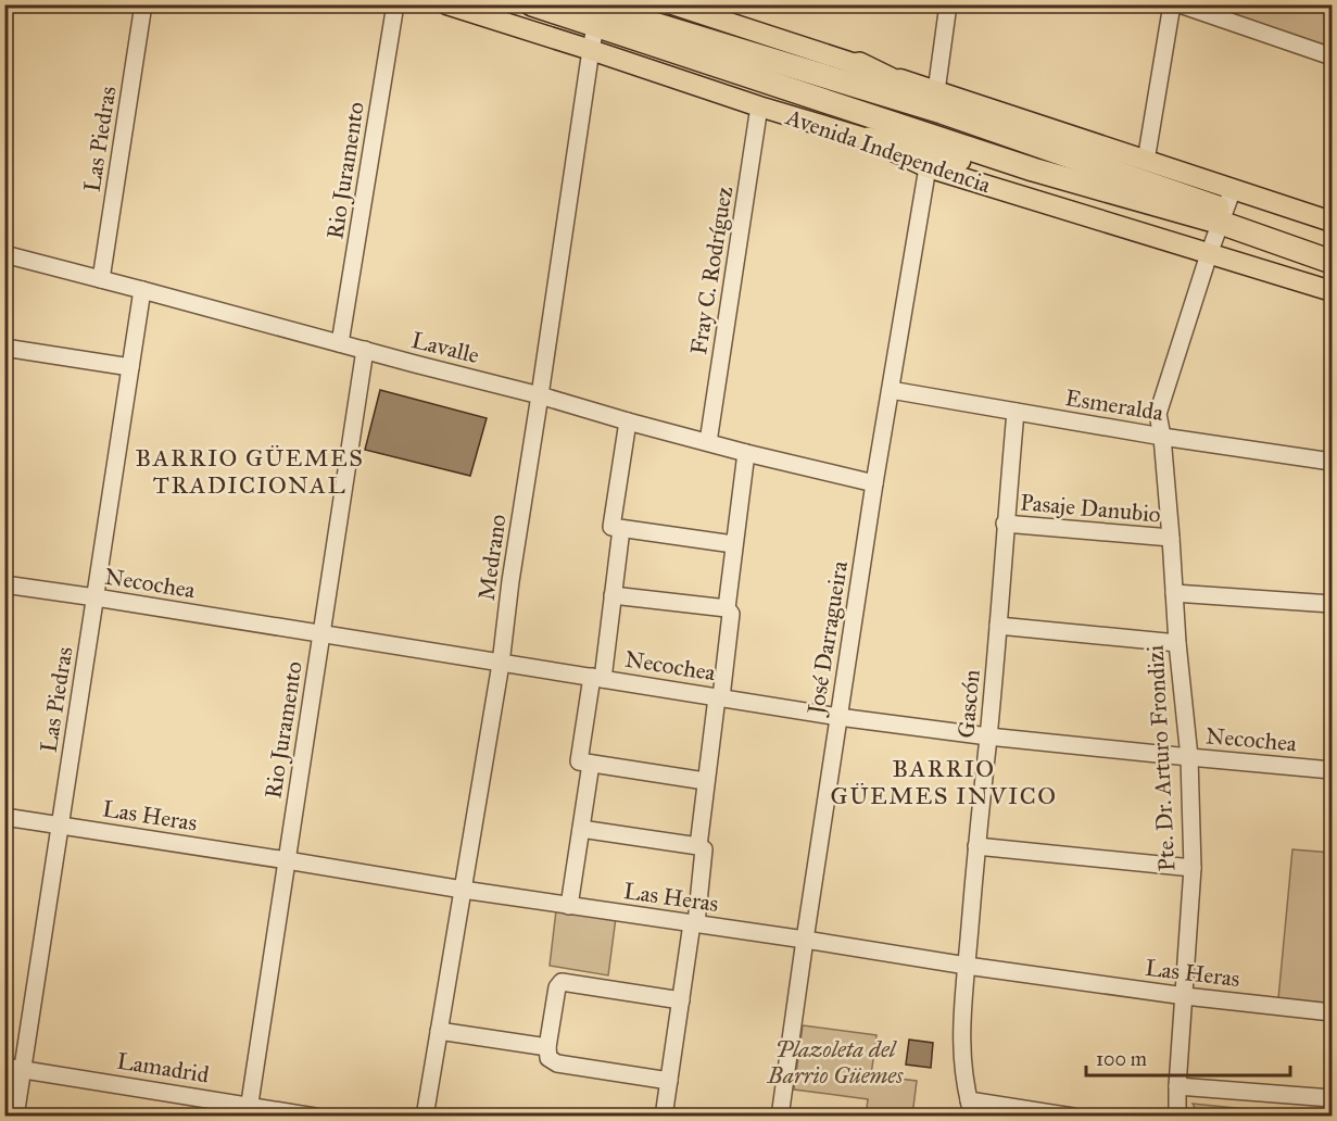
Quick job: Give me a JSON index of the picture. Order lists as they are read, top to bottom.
{
  "streets": {
    "highway": ["Avenida Independencia"],
    "street": [
      "Las Piedras",
      "Rio Juramento",
      "Fray C. Rodríguez",
      "Lavalle",
      "Esmeralda",
      "Pasaje Danubio",
      "Medrano",
      "Necochea",
      "José Darragueira",
      "Gascón",
      "Pte. Dr. Arturo Frondizi",
      "Las Heras",
      "Lamadrid"
    ]
  },
  "crossings": [
    ["Las Piedras", "Lavalle"],
    ["Las Piedras", "Necochea"],
    ["Las Piedras", "Las Heras"],
    ["Las Piedras", "Lamadrid"],
    ["Avenida Independencia", "Fray C. Rodríguez"],
    ["Avenida Independencia", "Medrano"],
    ["Avenida Independencia", "José Darragueira"],
    ["Rio Juramento", "Lavalle"],
    ["Rio Juramento", "Necochea"],
    ["Rio Juramento", "Las Heras"],
    ["Rio Juramento", "Lamadrid"],
    ["Fray C. Rodríguez", "Lavalle"],
    ["Lavalle", "Medrano"],
    ["Lavalle", "José Darragueira"],
    ["Esmeralda", "José Darragueira"],
    ["Esmeralda", "Gascón"],
    ["Esmeralda", "Pte. Dr. Arturo Frondizi"],
    ["Pasaje Danubio", "Gascón"],
    ["Pasaje Danubio", "Pte. Dr. Arturo Frondizi"],
    ["Medrano", "Necochea"],
    ["Medrano", "Las Heras"],
    ["Necochea", "José Darragueira"],
    ["Necochea", "Gascón"],
    ["Necochea", "Pte. Dr. Arturo Frondizi"],
    ["José Darragueira", "Las Heras"],
    ["Gascón", "Las Heras"],
    ["Pte. Dr. Arturo Frondizi", "Las Heras"]
  ],
  "districts": ["BARRIO GÜEMES TRADICIONAL", "BARRIO GÜEMES INVICO"],
  "parks": ["Plazoleta del Barrio Güemes"],
  "scale_bar": "100 m"
}
